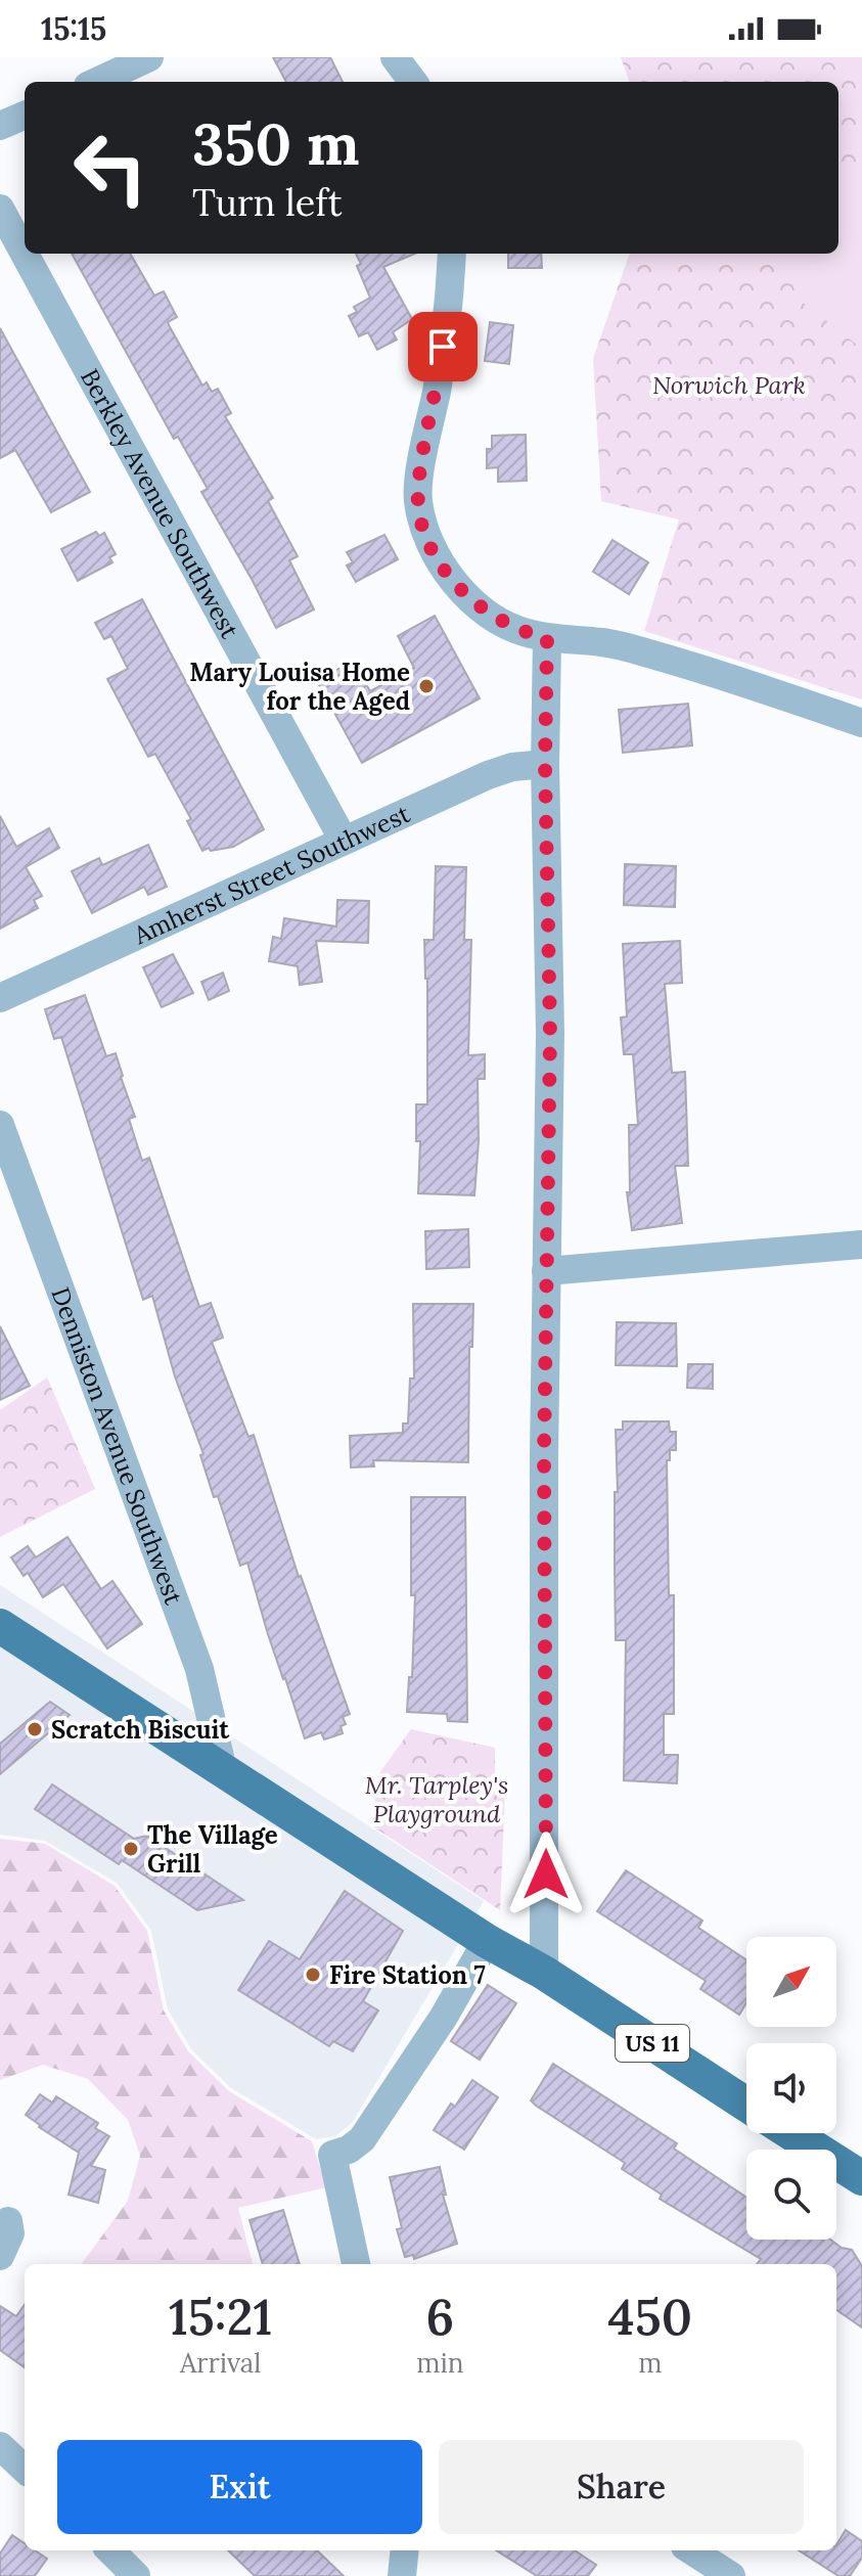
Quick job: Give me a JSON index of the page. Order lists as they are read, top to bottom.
{
  "streets": {
    "main road": ["US 11"],
    "street": ["Berkley Avenue Southwest", "Amherst Street Southwest", "Denniston Avenue Southwest"]
  },
  "crossings": [
    ["Berkley Avenue Southwest", "Amherst Street Southwest"],
    ["Denniston Avenue Southwest", "US 11"]
  ],
  "parks": ["Norwich Park", "Mr. Tarpley's Playground"],
  "places": [
    "Mary Louisa Home for the Aged",
    "Scratch Biscuit",
    "The Village Grill",
    "Fire Station 7"
  ],
  "north": "top right",
  "page": {
    "status": "15:15",
    "turn": ["350 m", "Turn left"],
    "eta": [
      "15:21",
      "Arrival",
      "6",
      "min",
      "450",
      "m"
    ],
    "buttons": ["Exit", "Share"]
  }
}
